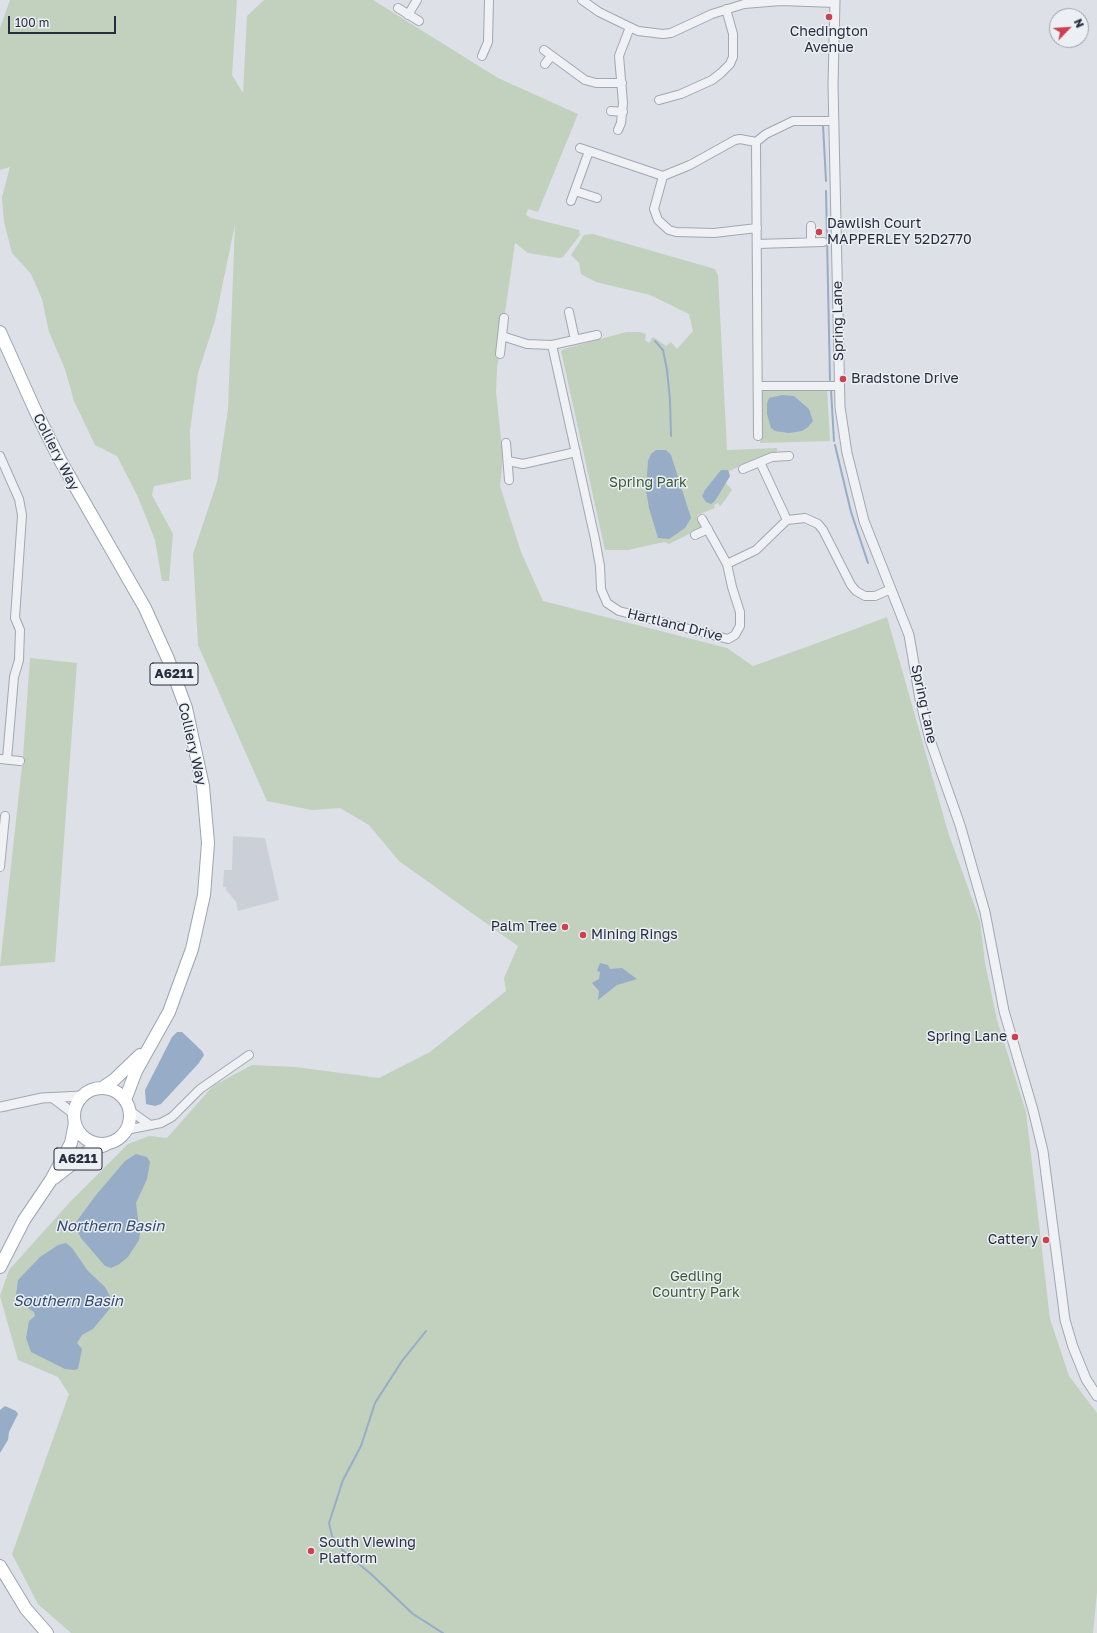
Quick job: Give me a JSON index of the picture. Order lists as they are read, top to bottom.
{
  "streets": {
    "main road": ["Colliery Way", "A6211"],
    "street": ["Spring Lane", "Hartland Drive"]
  },
  "crossings": [
    ["Colliery Way", "A6211"]
  ],
  "water": ["Northern Basin", "Southern Basin"],
  "parks": ["Spring Park", "Gedling Country Park"],
  "places": [
    "Chedington Avenue",
    "Dawlish Court MAPPERLEY 52D2770",
    "Bradstone Drive",
    "Palm Tree",
    "Mining Rings",
    "Spring Lane",
    "Cattery",
    "South Viewing Platform"
  ],
  "scale_bar": "100 m",
  "north": "top right"
}
